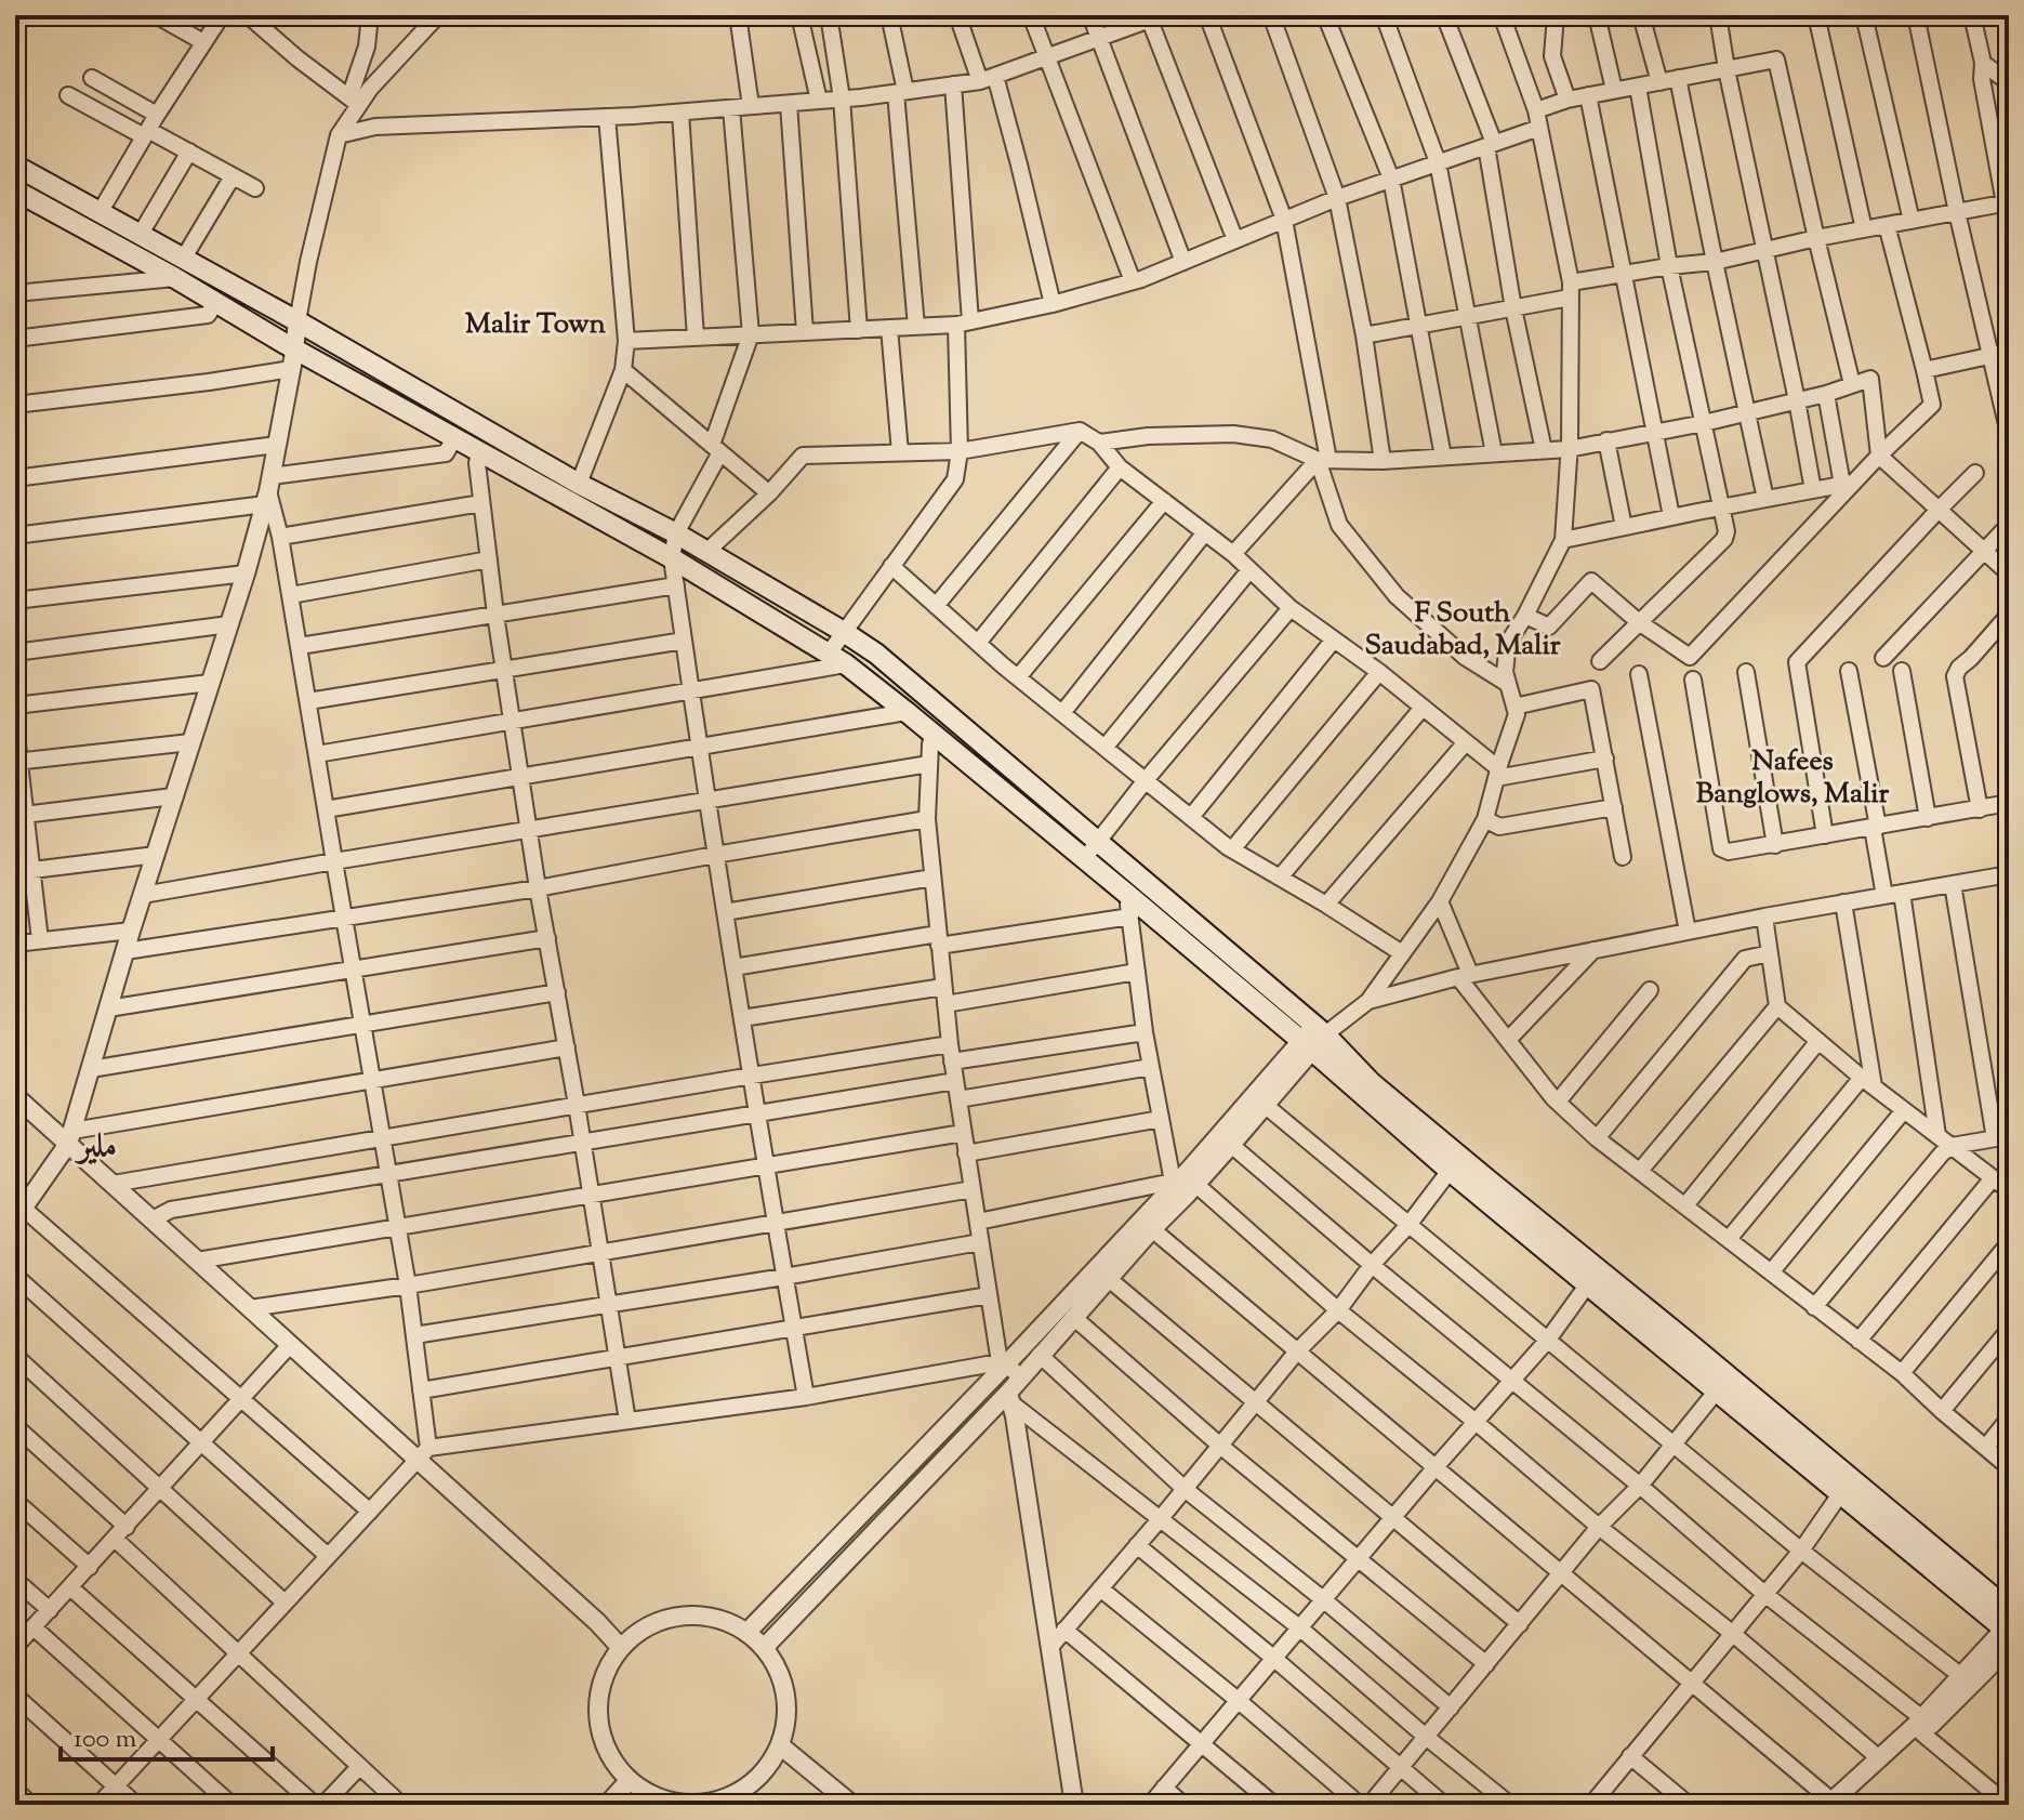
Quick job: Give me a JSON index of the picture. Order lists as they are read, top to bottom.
{
  "districts": [
    "Malir Town",
    "F South Saudabad, Malir",
    "Nafees Banglows, Malir",
    "ملیر"
  ],
  "scale_bar": "100 m"
}
